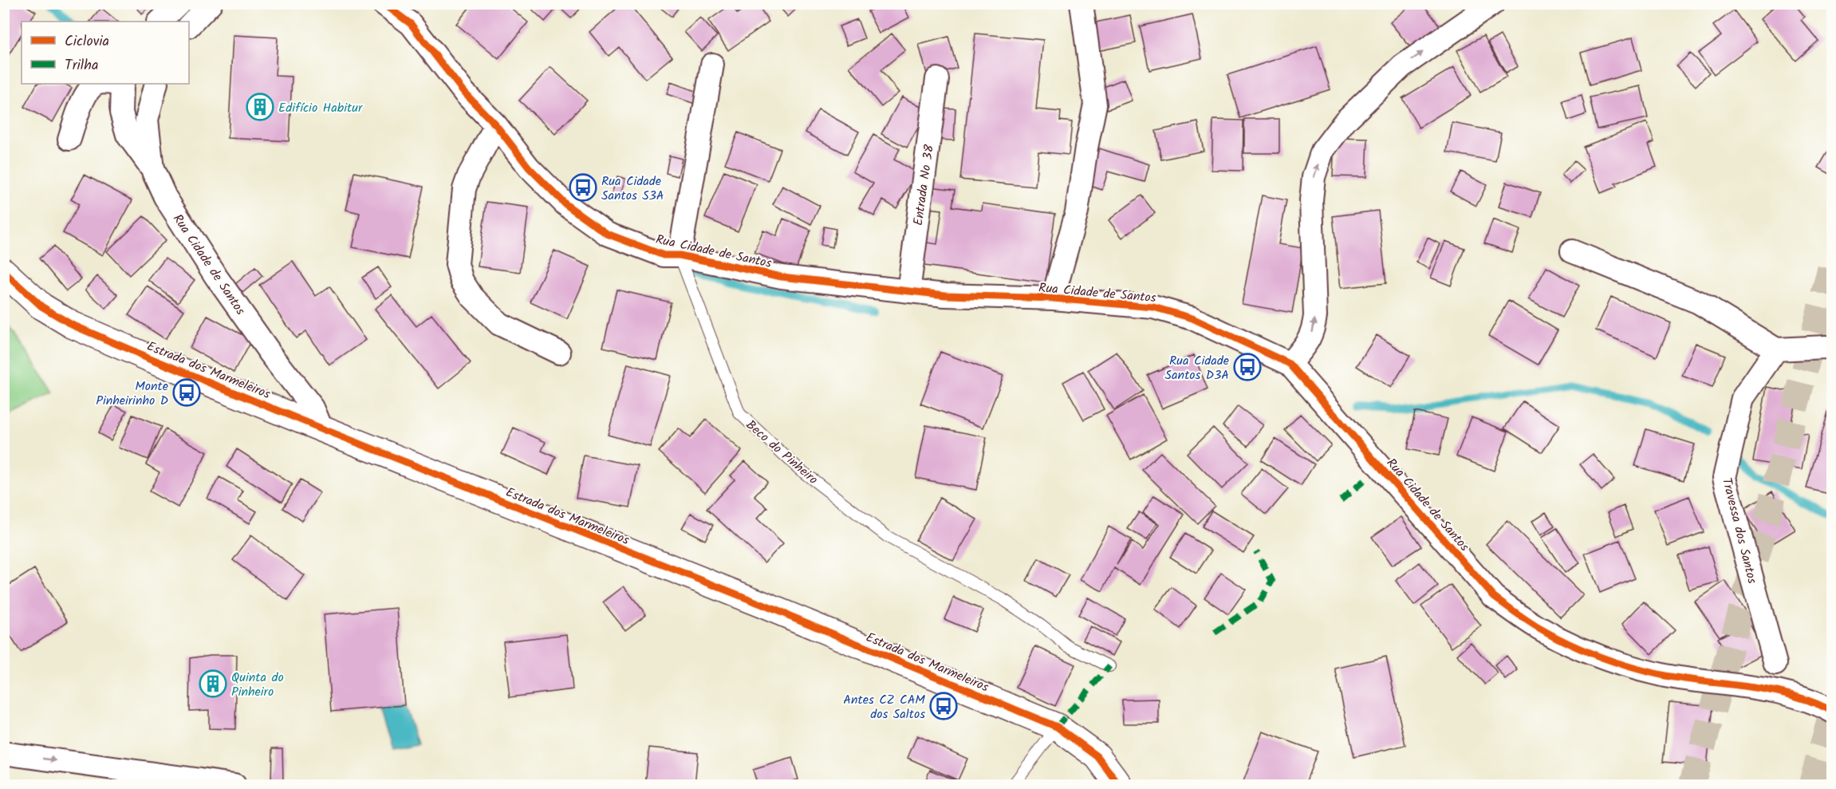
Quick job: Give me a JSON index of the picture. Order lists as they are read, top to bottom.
{
  "streets": {
    "main road": ["Estrada dos Marmeleiros"],
    "street": ["Entrada No 38", "Rua Cidade de Santos", "Travessa dos Santos"],
    "lane": ["Beco do Pinheiro"]
  },
  "crossings": [
    ["Entrada No 38", "Rua Cidade de Santos"],
    ["Rua Cidade de Santos", "Estrada dos Marmeleiros"],
    ["Rua Cidade de Santos", "Beco do Pinheiro"]
  ],
  "places": {
    "building": ["Edifício Habitur", "Quinta do Pinheiro"],
    "bus stop": [
      "Rua Cidade Santos S3A",
      "Rua Cidade Santos D3A",
      "Monte Pinheirinho D",
      "Antes CZ CAM dos Saltos"
    ]
  },
  "legend": ["Ciclovia", "Trilha"]
}
